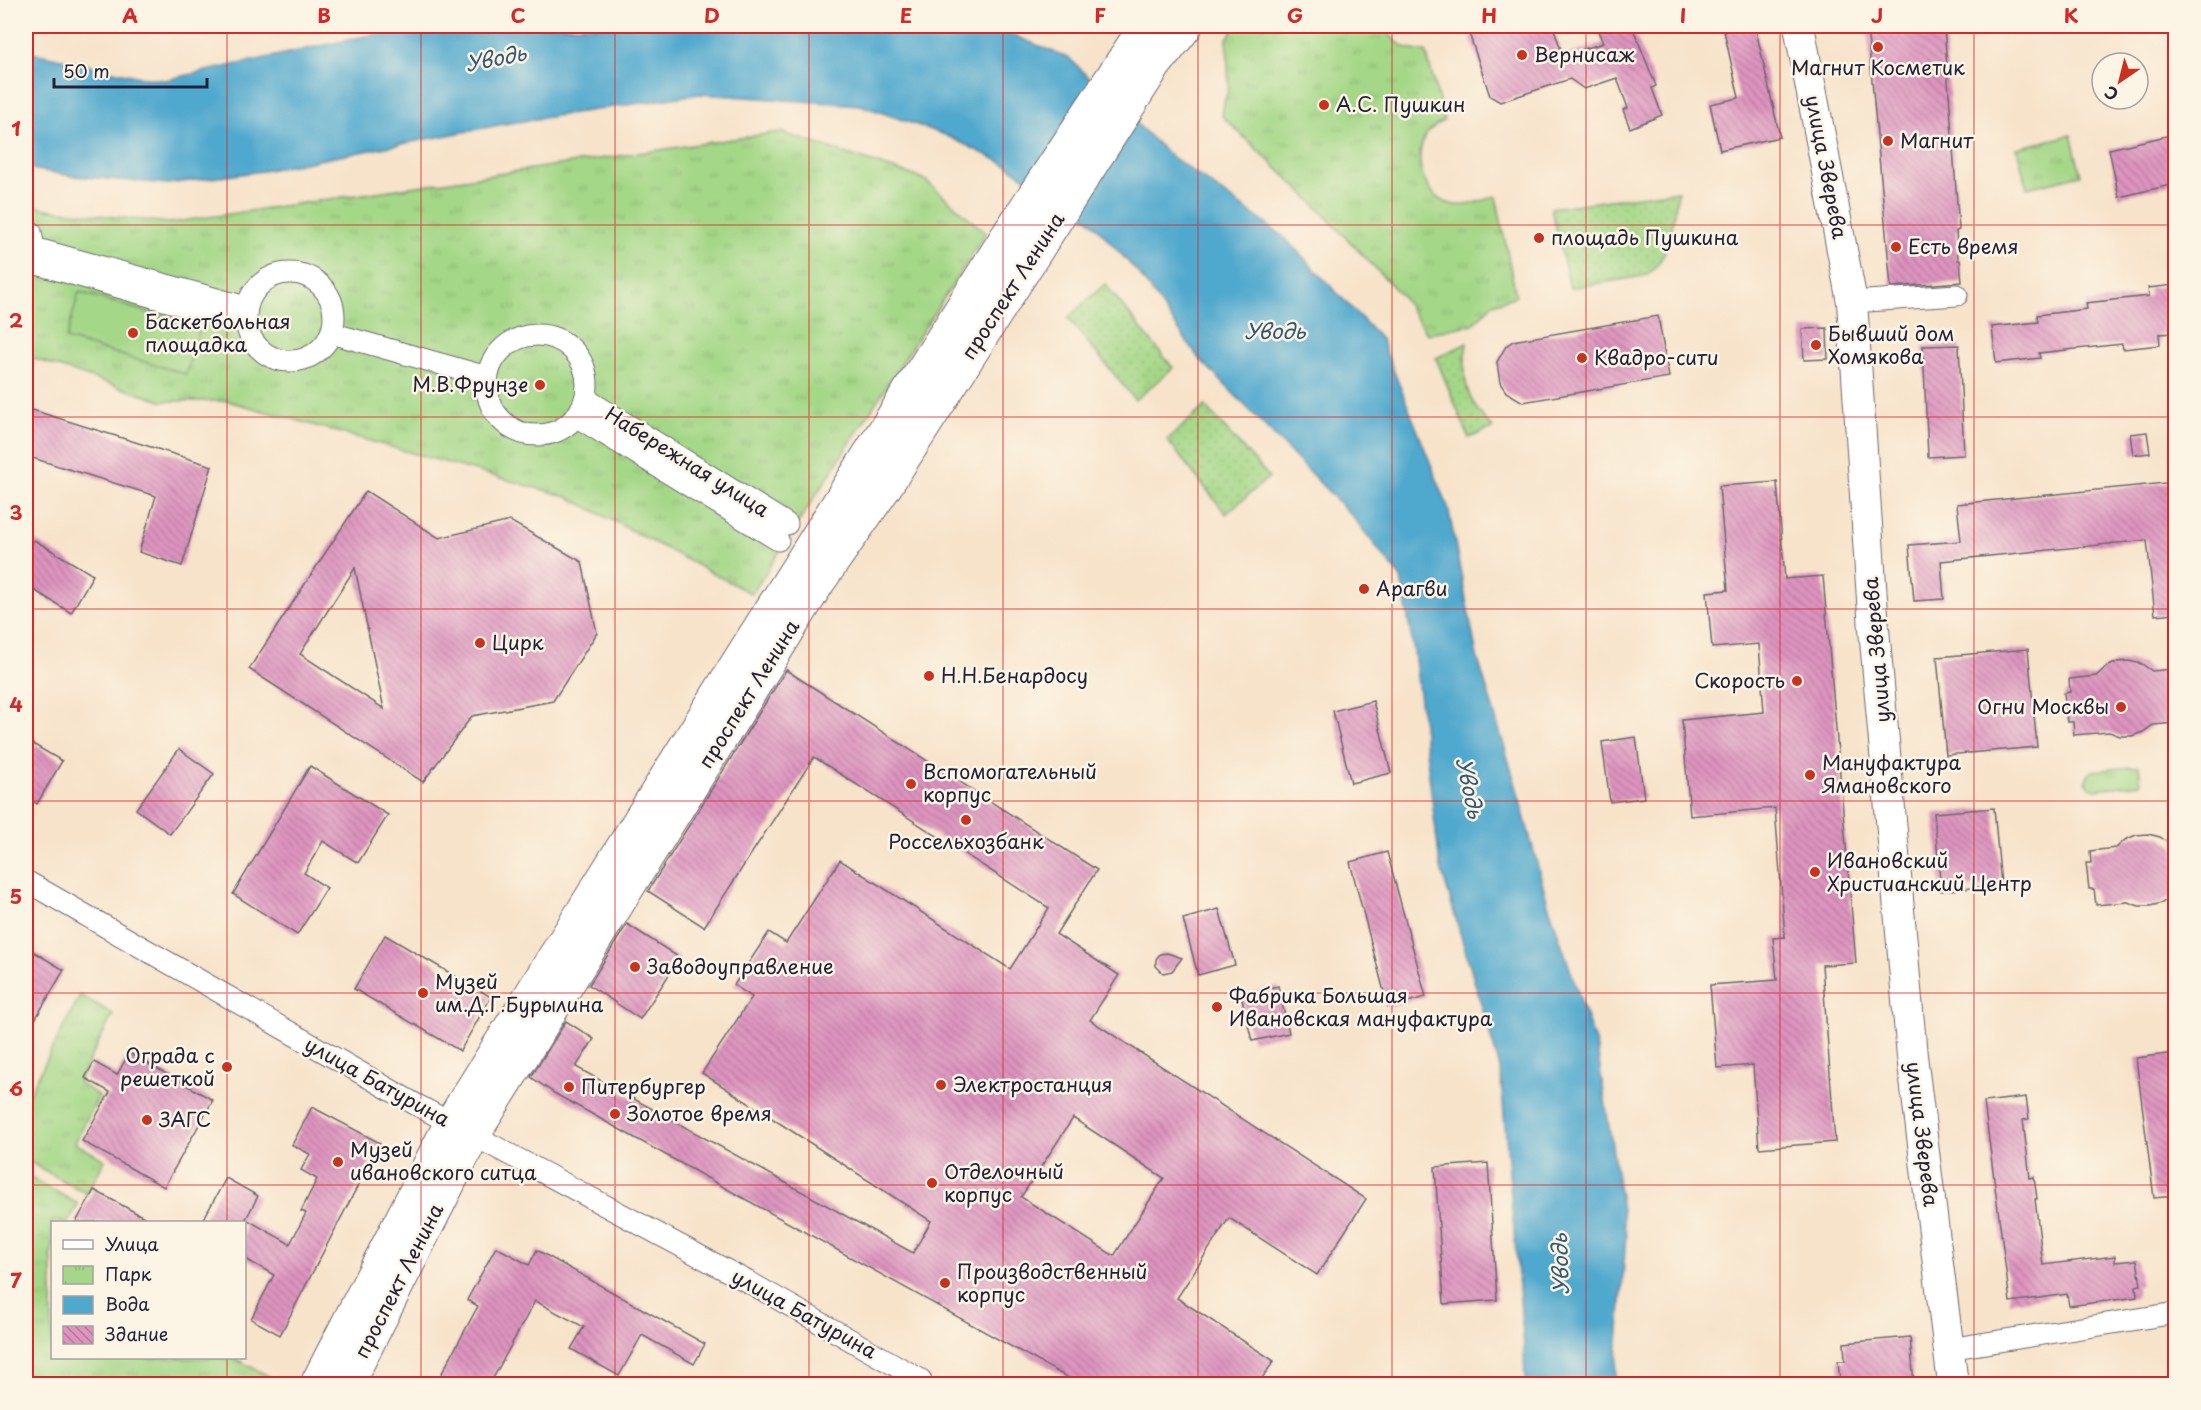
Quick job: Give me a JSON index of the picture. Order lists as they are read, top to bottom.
{
  "streets": {
    "highway": ["проспект Ленина"],
    "street": ["улица Зверева", "Набережная улица", "улица Батурина"]
  },
  "crossings": [
    ["проспект Ленина", "улица Батурина"]
  ],
  "water": ["Уводь"],
  "places": [
    "Магнит Косметик",
    "Вернисаж",
    "А.C. Пушкин",
    "Магнит",
    "площадь Пушкина",
    "Есть время",
    "Баскетбольная площадка",
    "Бывший дом Хомякова",
    "Квадро-сити",
    "М.В.Фрунзе",
    "Арагви",
    "Цирк",
    "Н.Н.Бенардосу",
    "Скорость",
    "Огни Москвы",
    "Мануфактура Ямановского",
    "Вспомогательный корпус",
    "Россельхозбанк",
    "Ивановский Христианский Центр",
    "Заводоуправление",
    "Музей им.Д.Г.Бурылина",
    "Фабрика Большая Ивановская мануфактура",
    "Ограда с решеткой",
    "Электростанция",
    "Питербургер",
    "Золотое время",
    "ЗАГС",
    "Музей ивановского ситца",
    "Отделочный корпус",
    "Производственный корпус"
  ],
  "legend": [
    "Улица",
    "Парк",
    "Вода",
    "Здание"
  ],
  "scale_bar": "50 m",
  "north": "bottom left",
  "grid": {
    "columns": [
      "A",
      "B",
      "C",
      "D",
      "E",
      "F",
      "G",
      "H",
      "I",
      "J",
      "K"
    ],
    "rows": [
      "1",
      "2",
      "3",
      "4",
      "5",
      "6",
      "7"
    ]
  }
}
